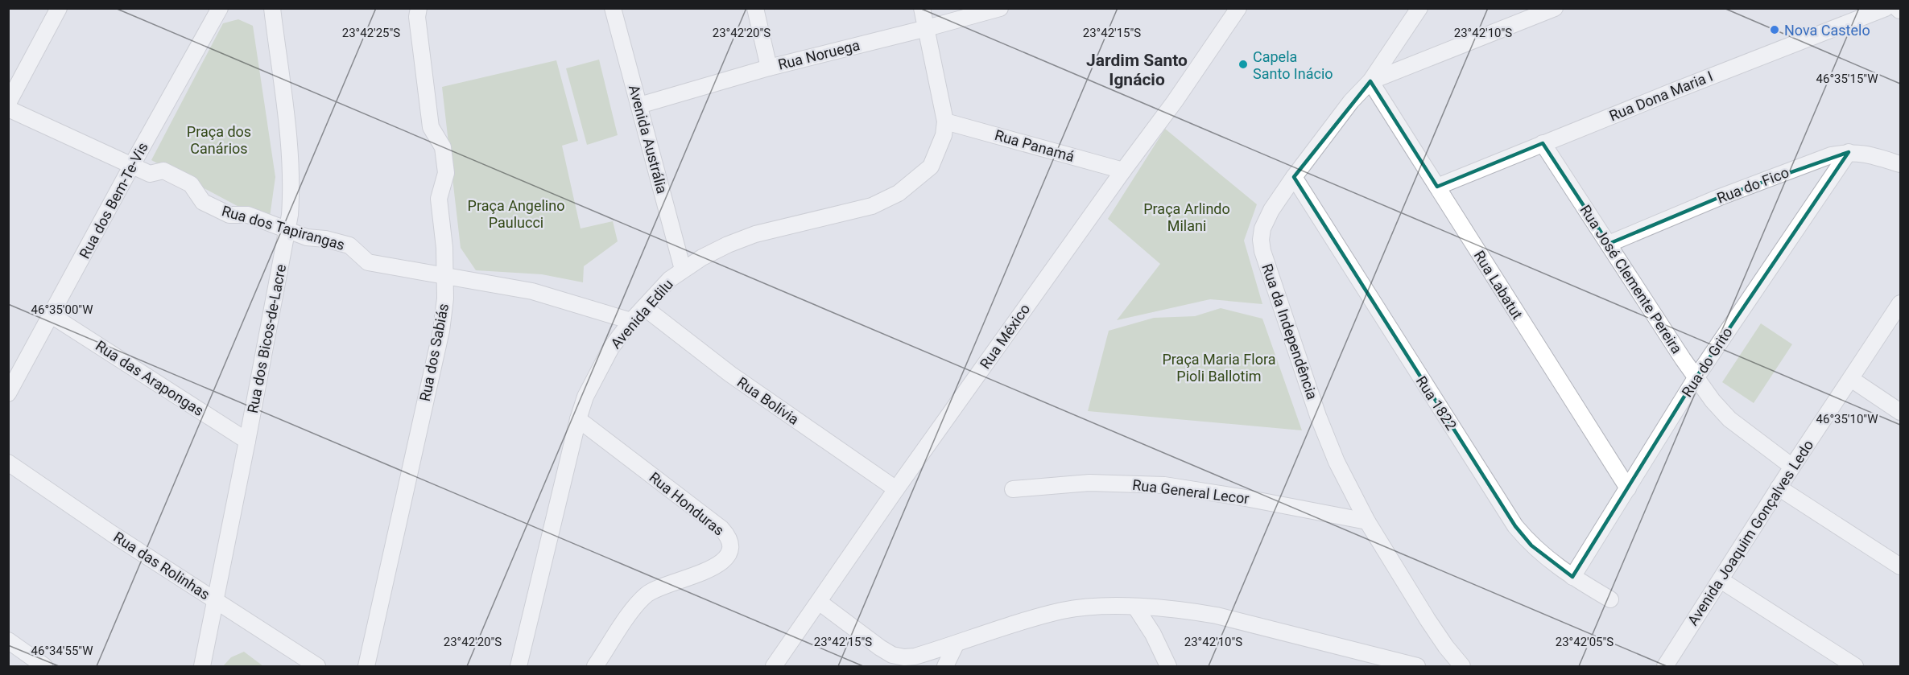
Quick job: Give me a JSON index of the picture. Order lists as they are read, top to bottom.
{
  "streets": {
    "street": [
      "Rua Noruega",
      "Rua Dona Maria I",
      "Avenida Austrália",
      "Rua Panamá",
      "Rua do Fico",
      "Rua dos Bem-Te-Vis",
      "Rua dos Tapirangas",
      "Rua José Clemente Pereira",
      "Rua Labatut",
      "Avenida Edilu",
      "Rua da Independência",
      "Rua México",
      "Rua dos Bicos-de-Lacre",
      "Rua dos Sabiás",
      "Rua do Grito",
      "Rua das Arapongas",
      "Rua Bolívia",
      "Rua 1822",
      "Rua General Lecor",
      "Rua Honduras",
      "Avenida Joaquim Gonçalves Ledo",
      "Rua das Rolinhas"
    ]
  },
  "crossings": [
    ["Rua Noruega", "Avenida Austrália"],
    ["Rua Noruega", "Avenida Edilu"],
    ["Rua Dona Maria I", "Rua José Clemente Pereira"],
    ["Rua Dona Maria I", "Rua Labatut"],
    ["Avenida Austrália", "Avenida Edilu"],
    ["Rua Panamá", "Avenida Edilu"],
    ["Rua Panamá", "Rua México"],
    ["Rua do Fico", "Rua José Clemente Pereira"],
    ["Rua do Fico", "Rua do Grito"],
    ["Rua dos Bem-Te-Vis", "Rua dos Tapirangas"],
    ["Rua dos Bem-Te-Vis", "Rua das Arapongas"],
    ["Rua dos Tapirangas", "Avenida Edilu"],
    ["Rua dos Tapirangas", "Rua dos Bicos-de-Lacre"],
    ["Rua dos Tapirangas", "Rua dos Sabiás"],
    ["Rua José Clemente Pereira", "Rua do Grito"],
    ["Rua José Clemente Pereira", "Avenida Joaquim Gonçalves Ledo"],
    ["Rua Labatut", "Rua da Independência"],
    ["Rua Labatut", "Rua do Grito"],
    ["Avenida Edilu", "Rua Bolívia"],
    ["Avenida Edilu", "Rua Honduras"],
    ["Rua da Independência", "Rua 1822"],
    ["Rua da Independência", "Rua General Lecor"],
    ["Rua México", "Rua Bolívia"],
    ["Rua dos Bicos-de-Lacre", "Rua das Arapongas"],
    ["Rua dos Bicos-de-Lacre", "Rua das Rolinhas"],
    ["Rua do Grito", "Rua 1822"]
  ],
  "districts": ["Jardim Santo Ignácio"],
  "parks": [
    "Praça dos Canários",
    "Praça Angelino Paulucci",
    "Praça Arlindo Milani",
    "Praça Maria Flora Pioli Ballotim"
  ],
  "places": ["Nova Castelo", "Capela Santo Inácio"],
  "coordinates": [
    "23°42'25\"S",
    "23°42'20\"S",
    "23°42'15\"S",
    "23°42'10\"S",
    "46°35'15\"W",
    "46°35'00\"W",
    "46°35'10\"W",
    "23°42'05\"S",
    "46°34'55\"W"
  ]
}
